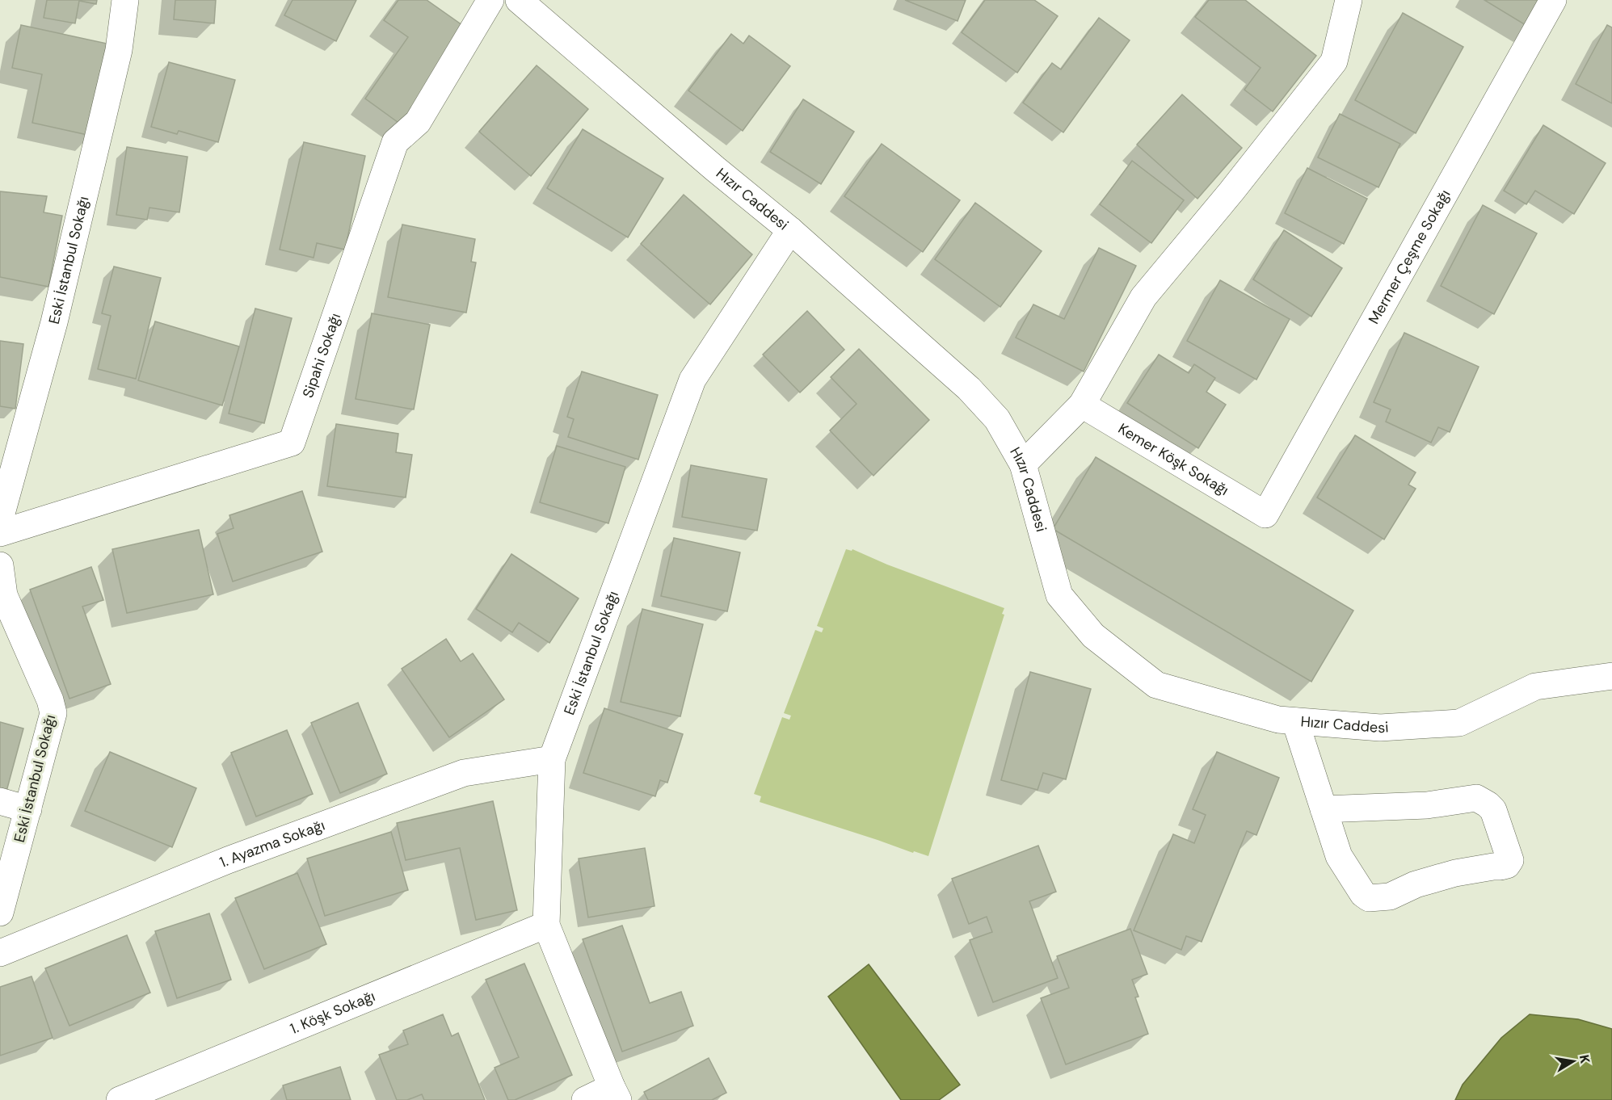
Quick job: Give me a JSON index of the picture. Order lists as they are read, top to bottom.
{
  "streets": {
    "street": [
      "Hızır Caddesi",
      "Mermer Çeşme Sokağı",
      "Eski İstanbul Sokağı",
      "Sipahi Sokağı",
      "Kemer Köşk Sokağı",
      "1. Ayazma Sokağı",
      "1. Köşk Sokağı"
    ]
  },
  "crossings": [
    ["Hızır Caddesi", "Eski İstanbul Sokağı"],
    ["Mermer Çeşme Sokağı", "Kemer Köşk Sokağı"],
    ["Eski İstanbul Sokağı", "1. Ayazma Sokağı"],
    ["Eski İstanbul Sokağı", "1. Köşk Sokağı"]
  ],
  "north": "right"
}
